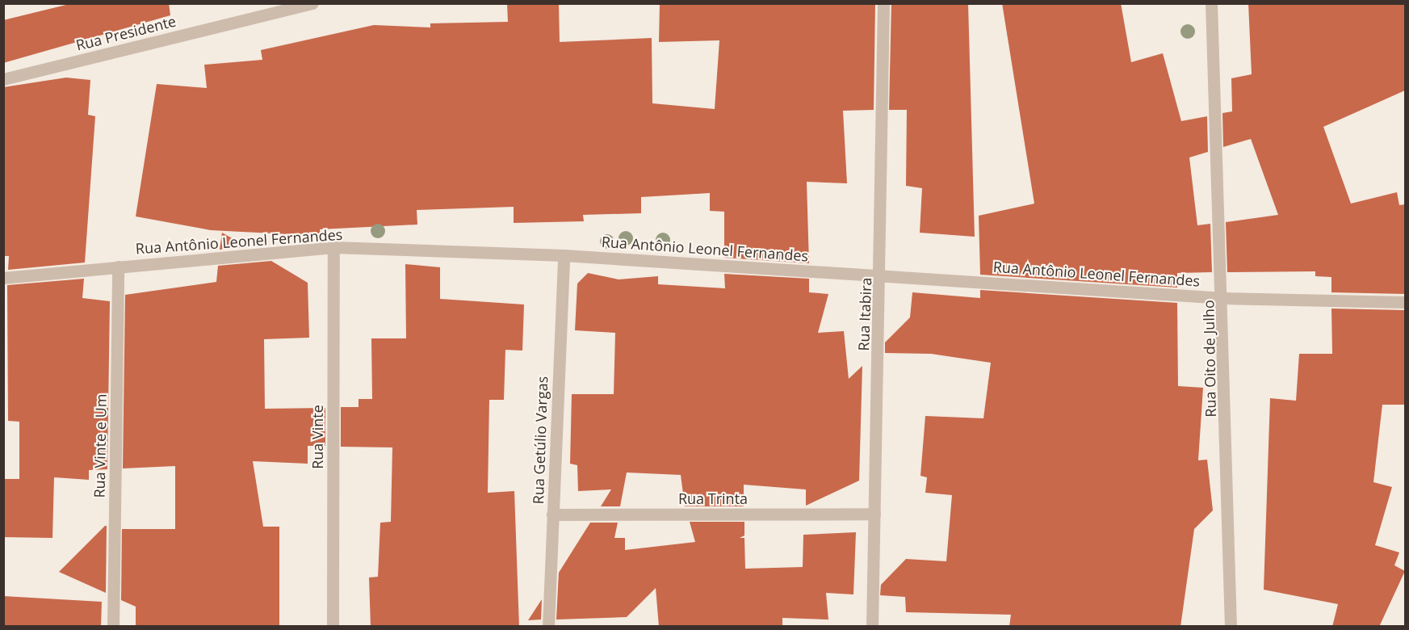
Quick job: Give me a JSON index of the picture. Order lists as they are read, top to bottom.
{
  "streets": {
    "street": [
      "Rua Presidente",
      "Rua Antônio Leonel Fernandes",
      "Rua Itabira",
      "Rua Oito de Julho",
      "Rua Vinte",
      "Rua Getúlio Vargas",
      "Rua Vinte e Um",
      "Rua Trinta"
    ]
  },
  "crossings": [
    ["Rua Antônio Leonel Fernandes", "Rua Itabira"],
    ["Rua Antônio Leonel Fernandes", "Rua Oito de Julho"],
    ["Rua Antônio Leonel Fernandes", "Rua Vinte"],
    ["Rua Antônio Leonel Fernandes", "Rua Getúlio Vargas"],
    ["Rua Antônio Leonel Fernandes", "Rua Vinte e Um"],
    ["Rua Itabira", "Rua Trinta"],
    ["Rua Getúlio Vargas", "Rua Trinta"]
  ]
}
